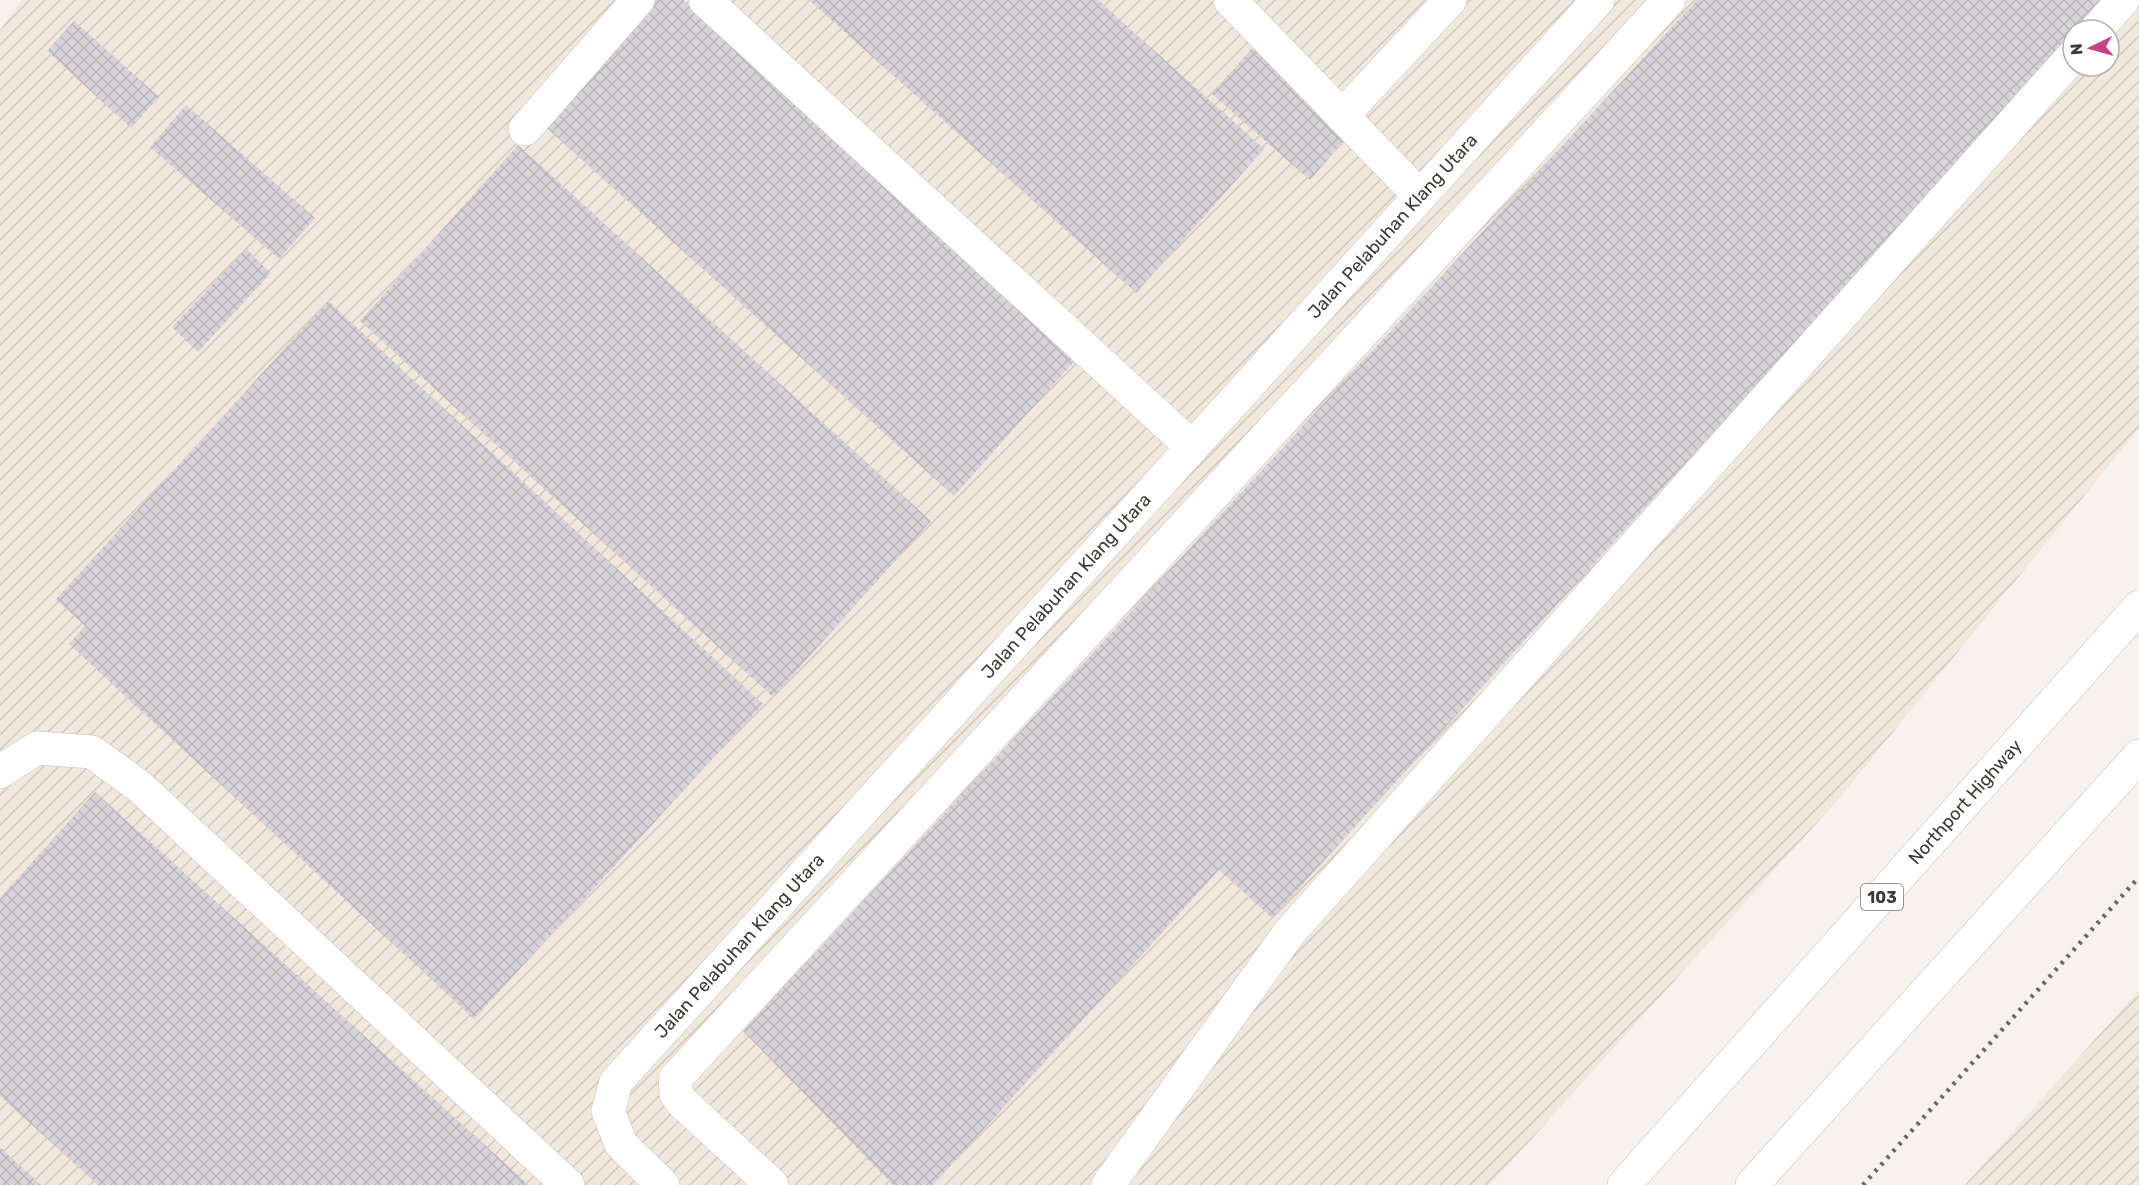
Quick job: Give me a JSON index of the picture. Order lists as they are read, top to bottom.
{
  "streets": {
    "street": ["Jalan Pelabuhan Klang Utara", "Northport Highway", "103"]
  },
  "north": "left"
}
